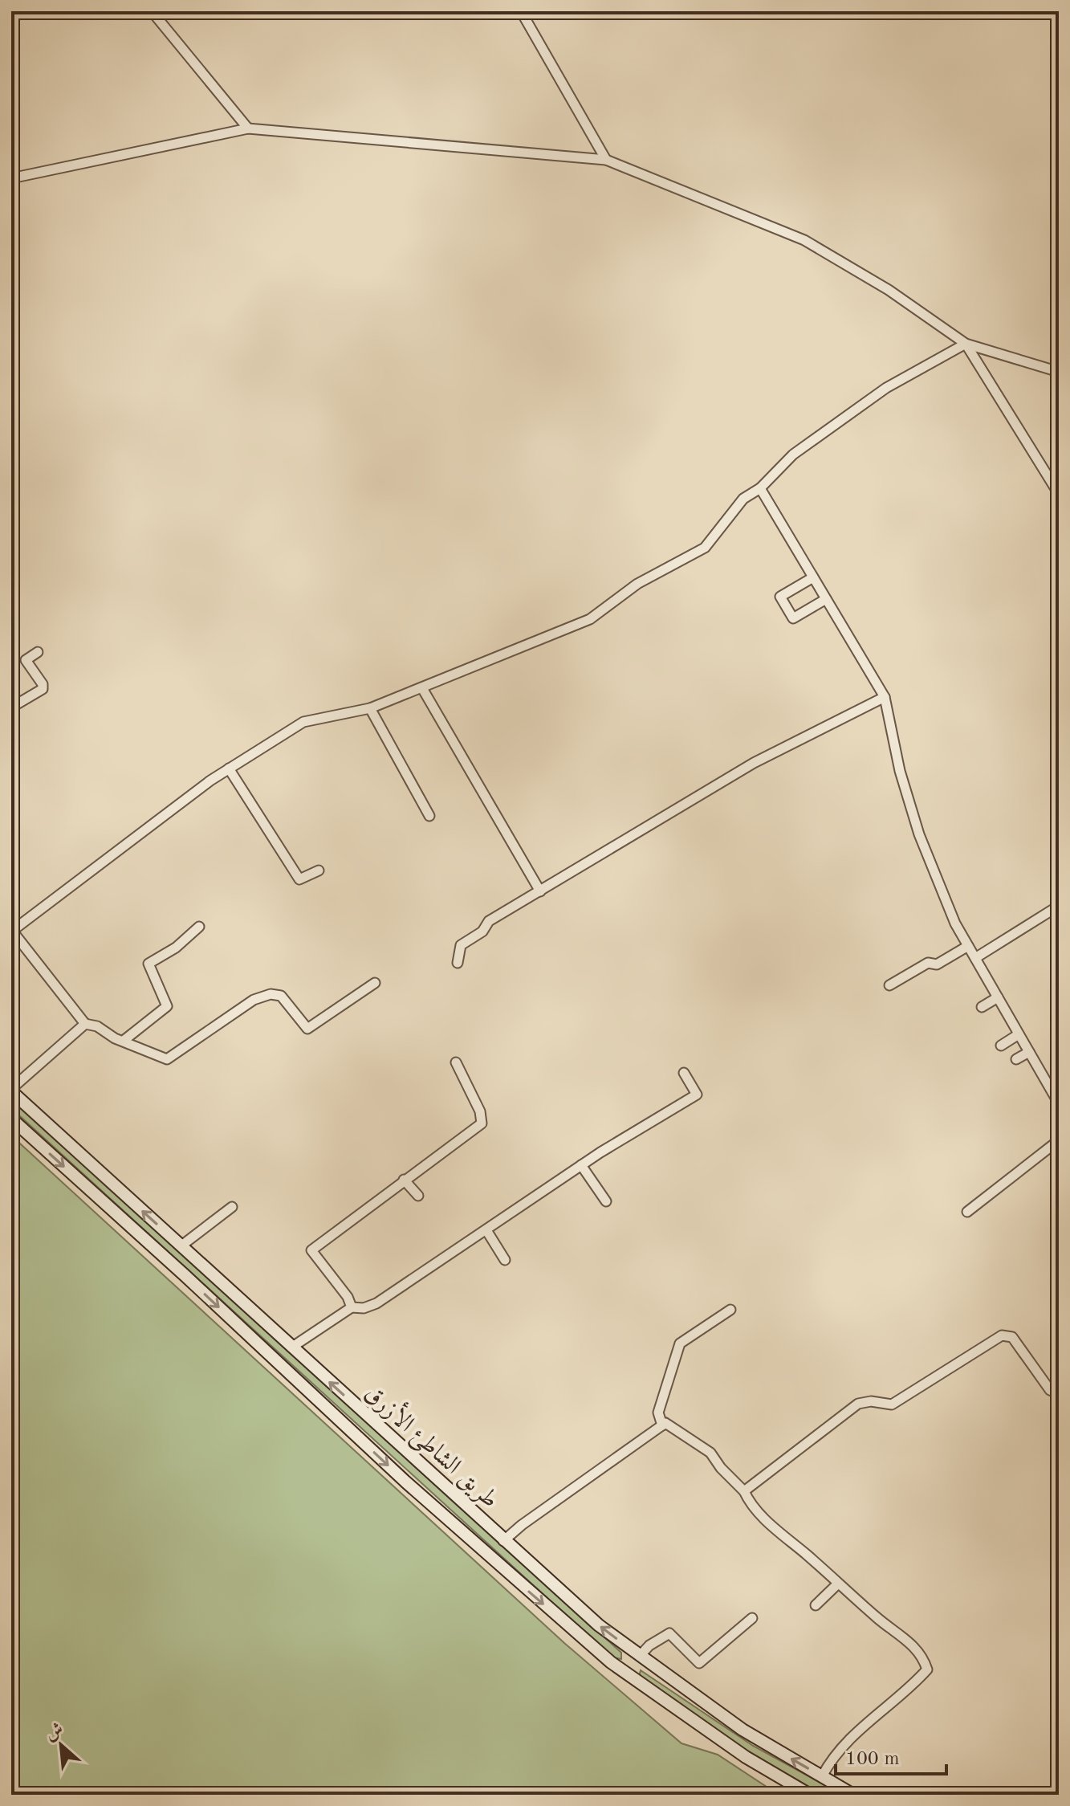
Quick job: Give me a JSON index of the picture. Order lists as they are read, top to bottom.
{
  "streets": {
    "main road": ["طريق الشاطئ الأزرق"]
  },
  "scale_bar": "100 m",
  "north": "top left"
}
